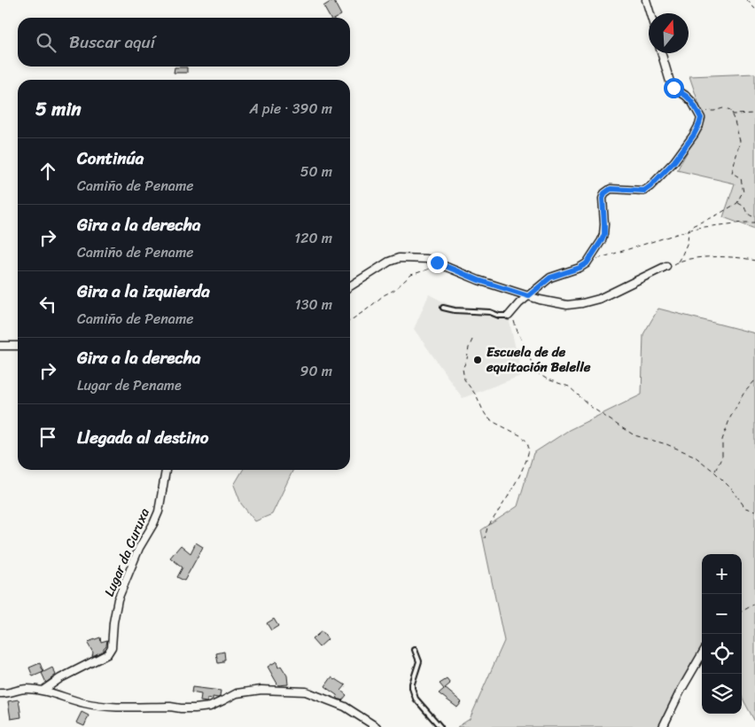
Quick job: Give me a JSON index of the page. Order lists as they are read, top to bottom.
{
  "streets": {
    "street": ["Lugar da Curuxa"]
  },
  "places": ["Escuela de de equitación Belelle"],
  "north": "top",
  "page": {
    "search": "Buscar aquí",
    "heading": ["5 min", "A pie · 390 m"],
    "list": [
      ["Continúa", "Camiño de Pename", "50 m"],
      ["Gira a la derecha", "Camiño de Pename", "120 m"],
      ["Gira a la izquierda", "Camiño de Pename", "130 m"],
      ["Gira a la derecha", "Lugar de Pename", "90 m"],
      "Llegada al destino"
    ],
    "map_buttons": ["+", "−"]
  }
}
